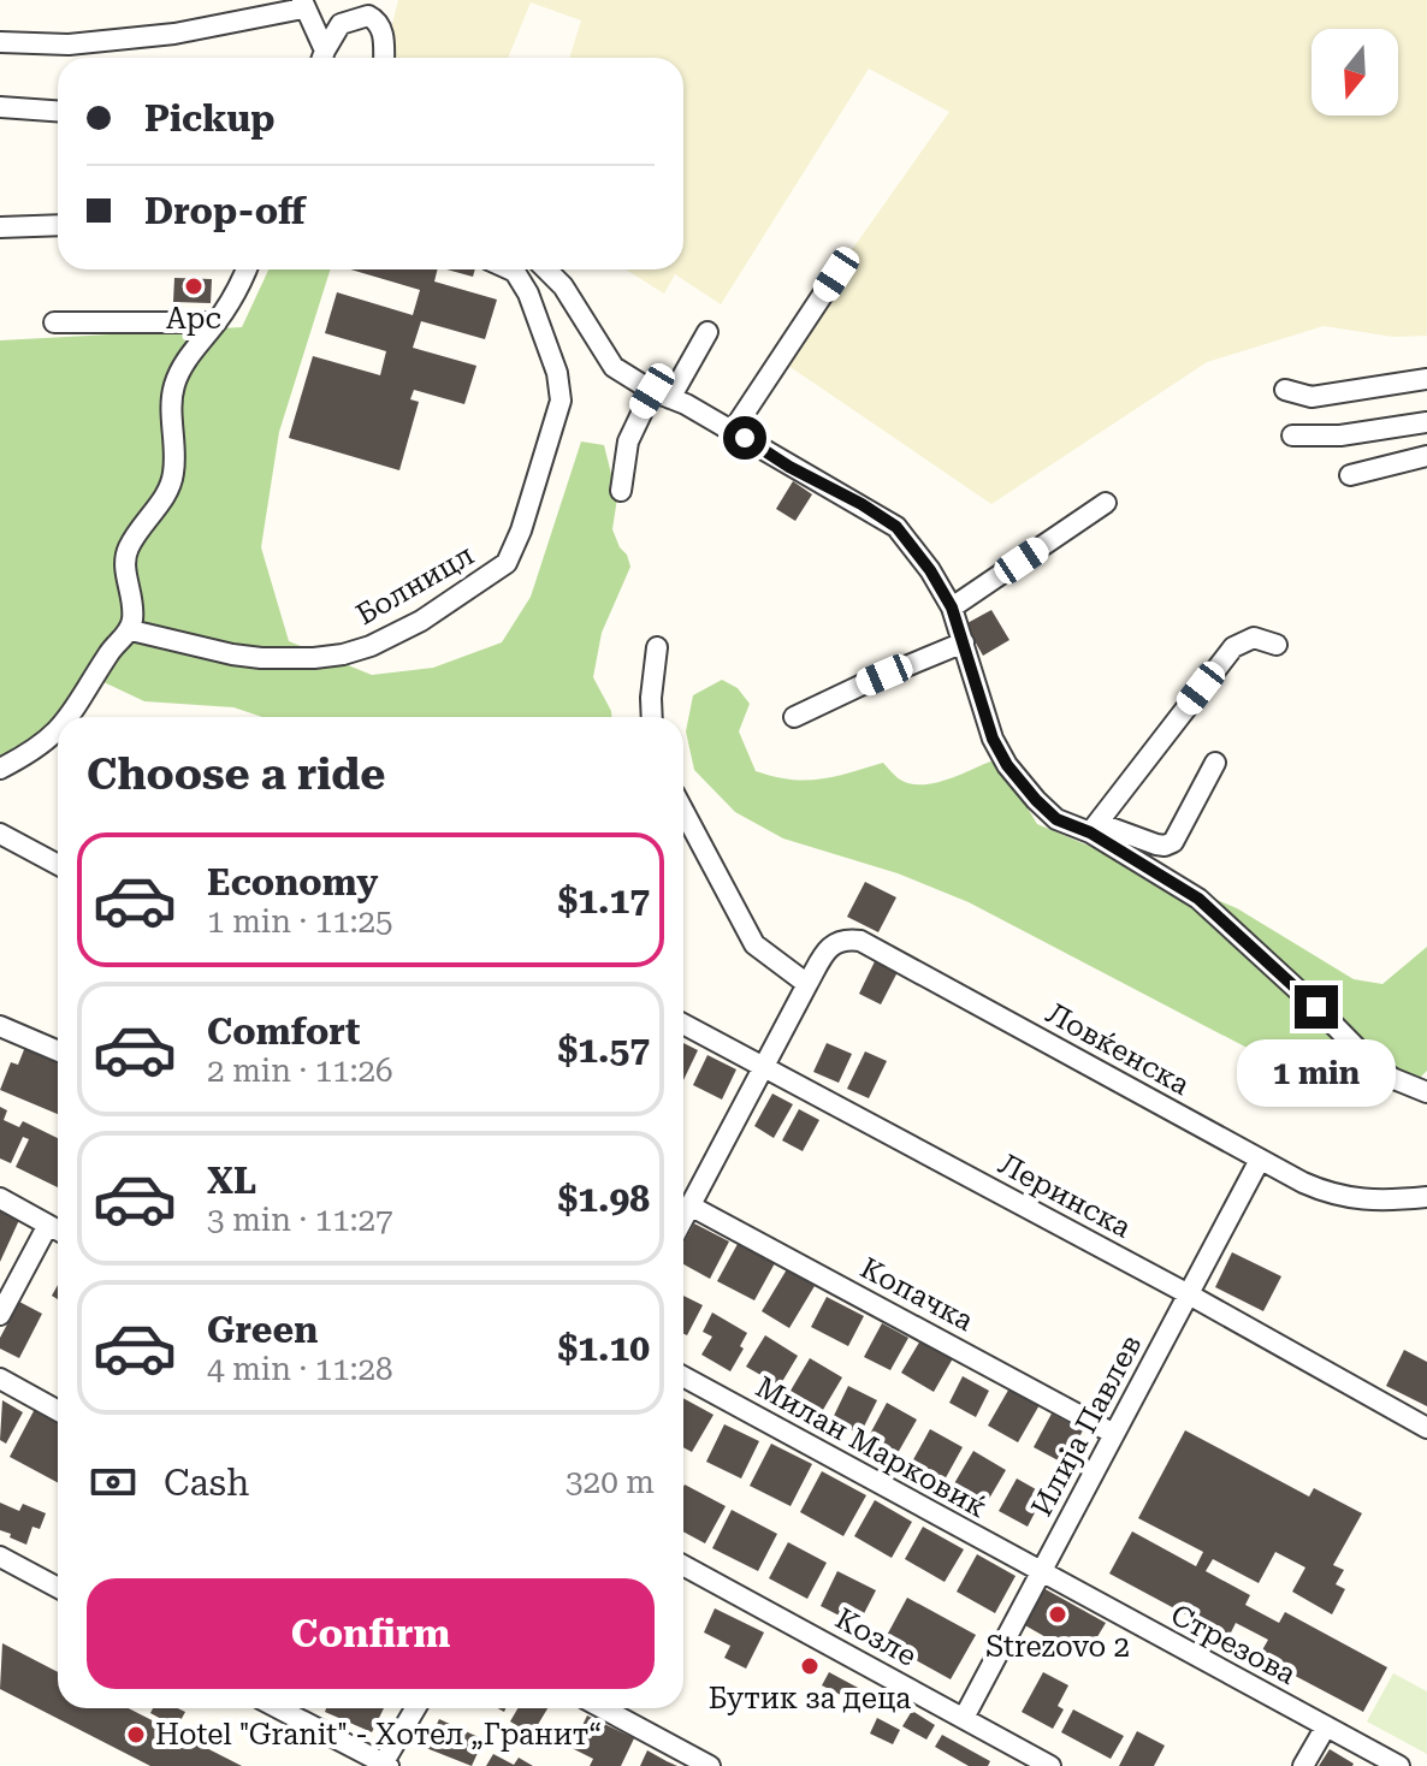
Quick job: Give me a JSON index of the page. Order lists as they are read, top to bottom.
{
  "streets": {
    "street": [
      "Болницл",
      "Ловќенска",
      "Леринска",
      "Копачка",
      "Илија Павлев",
      "Милан Марковиќ",
      "Козле",
      "Стрезова"
    ]
  },
  "crossings": [
    ["Ловќенска", "Леринска"],
    ["Ловќенска", "Копачка"],
    ["Ловќенска", "Илија Павлев"],
    ["Леринска", "Илија Павлев"],
    ["Копачка", "Илија Павлев"],
    ["Илија Павлев", "Милан Марковиќ"],
    ["Илија Павлев", "Козле"],
    ["Илија Павлев", "Стрезова"],
    ["Милан Марковиќ", "Стрезова"]
  ],
  "places": [
    "Арс",
    "Strezovo 2",
    "Бутик за деца",
    "Hotel \"Granit\" - Хотел „Гранит“"
  ],
  "north": "bottom",
  "page": {
    "banner": ["Pickup", "Drop-off"],
    "heading": "Choose a ride",
    "list": [
      {
        "name": "Economy",
        "note": "1 min · 11:25",
        "value": "$1.17"
      },
      {
        "name": "Comfort",
        "note": "2 min · 11:26",
        "value": "$1.57"
      },
      {
        "name": "XL",
        "note": "3 min · 11:27",
        "value": "$1.98"
      },
      {
        "name": "Green",
        "note": "4 min · 11:28",
        "value": "$1.10"
      }
    ],
    "bubble": "1 min",
    "pay": ["Cash", "320 m"],
    "buttons": "Confirm"
  }
}
